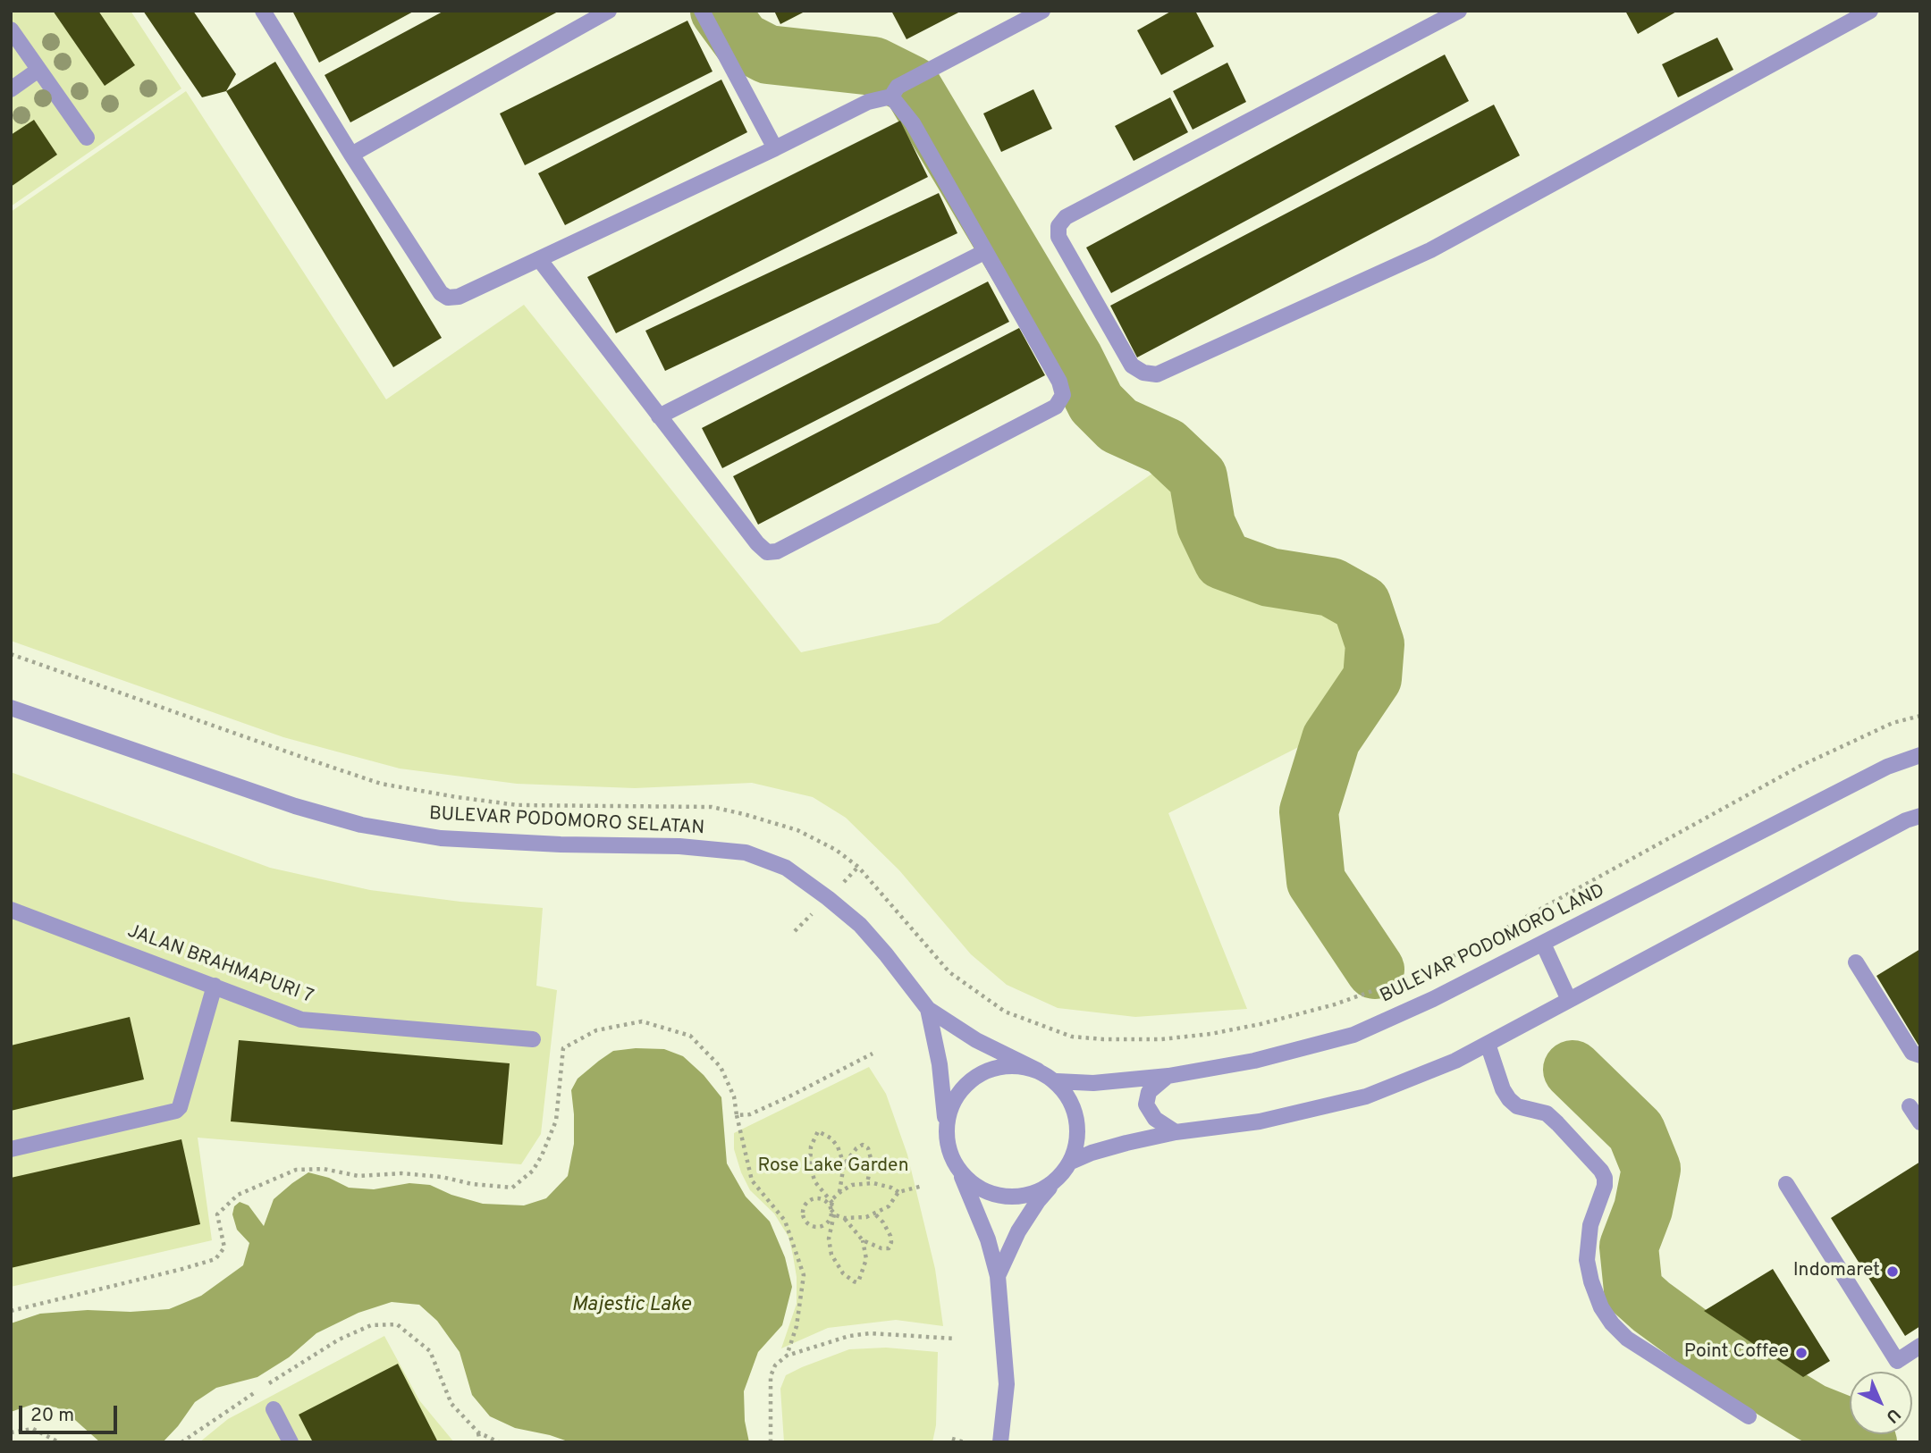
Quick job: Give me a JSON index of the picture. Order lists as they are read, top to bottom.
{
  "streets": {
    "street": ["BULEVAR PODOMORO SELATAN", "BULEVAR PODOMORO LAND", "JALAN BRAHMAPURI 7"]
  },
  "crossings": [
    ["BULEVAR PODOMORO SELATAN", "BULEVAR PODOMORO LAND"]
  ],
  "water": ["Majestic Lake"],
  "parks": ["Rose Lake Garden"],
  "places": ["Indomaret", "Point Coffee"],
  "scale_bar": "20 m",
  "north": "bottom right"
}
